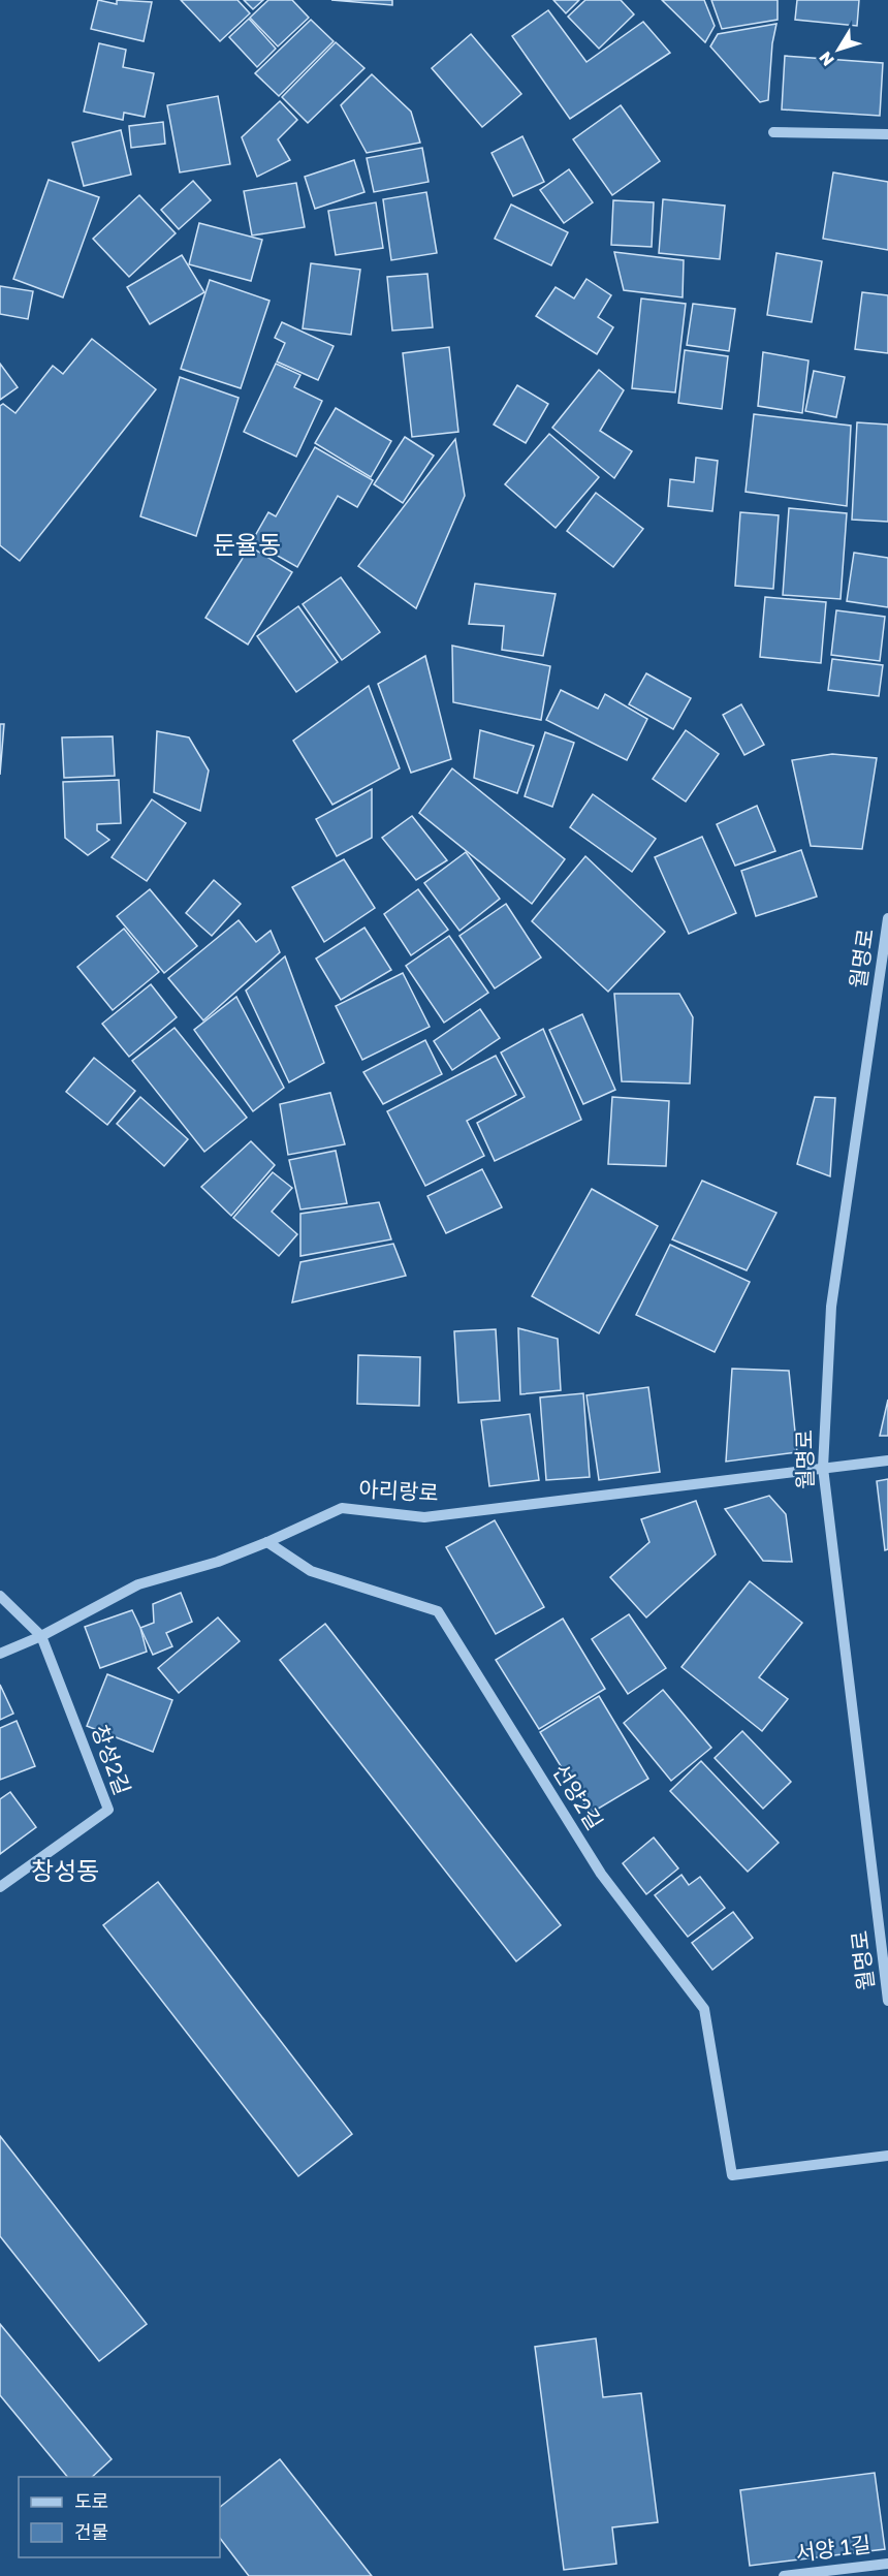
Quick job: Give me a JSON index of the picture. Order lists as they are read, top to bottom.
{
  "streets": {
    "street": [
      "월명로",
      "아리랑로",
      "창성2길",
      "선양2길",
      "서양 1길"
    ]
  },
  "crossings": [
    ["월명로", "아리랑로"],
    ["아리랑로", "창성2길"],
    ["아리랑로", "선양2길"]
  ],
  "districts": ["둔율동", "창성동"],
  "legend": ["도로", "건물"],
  "north": "bottom left"
}
